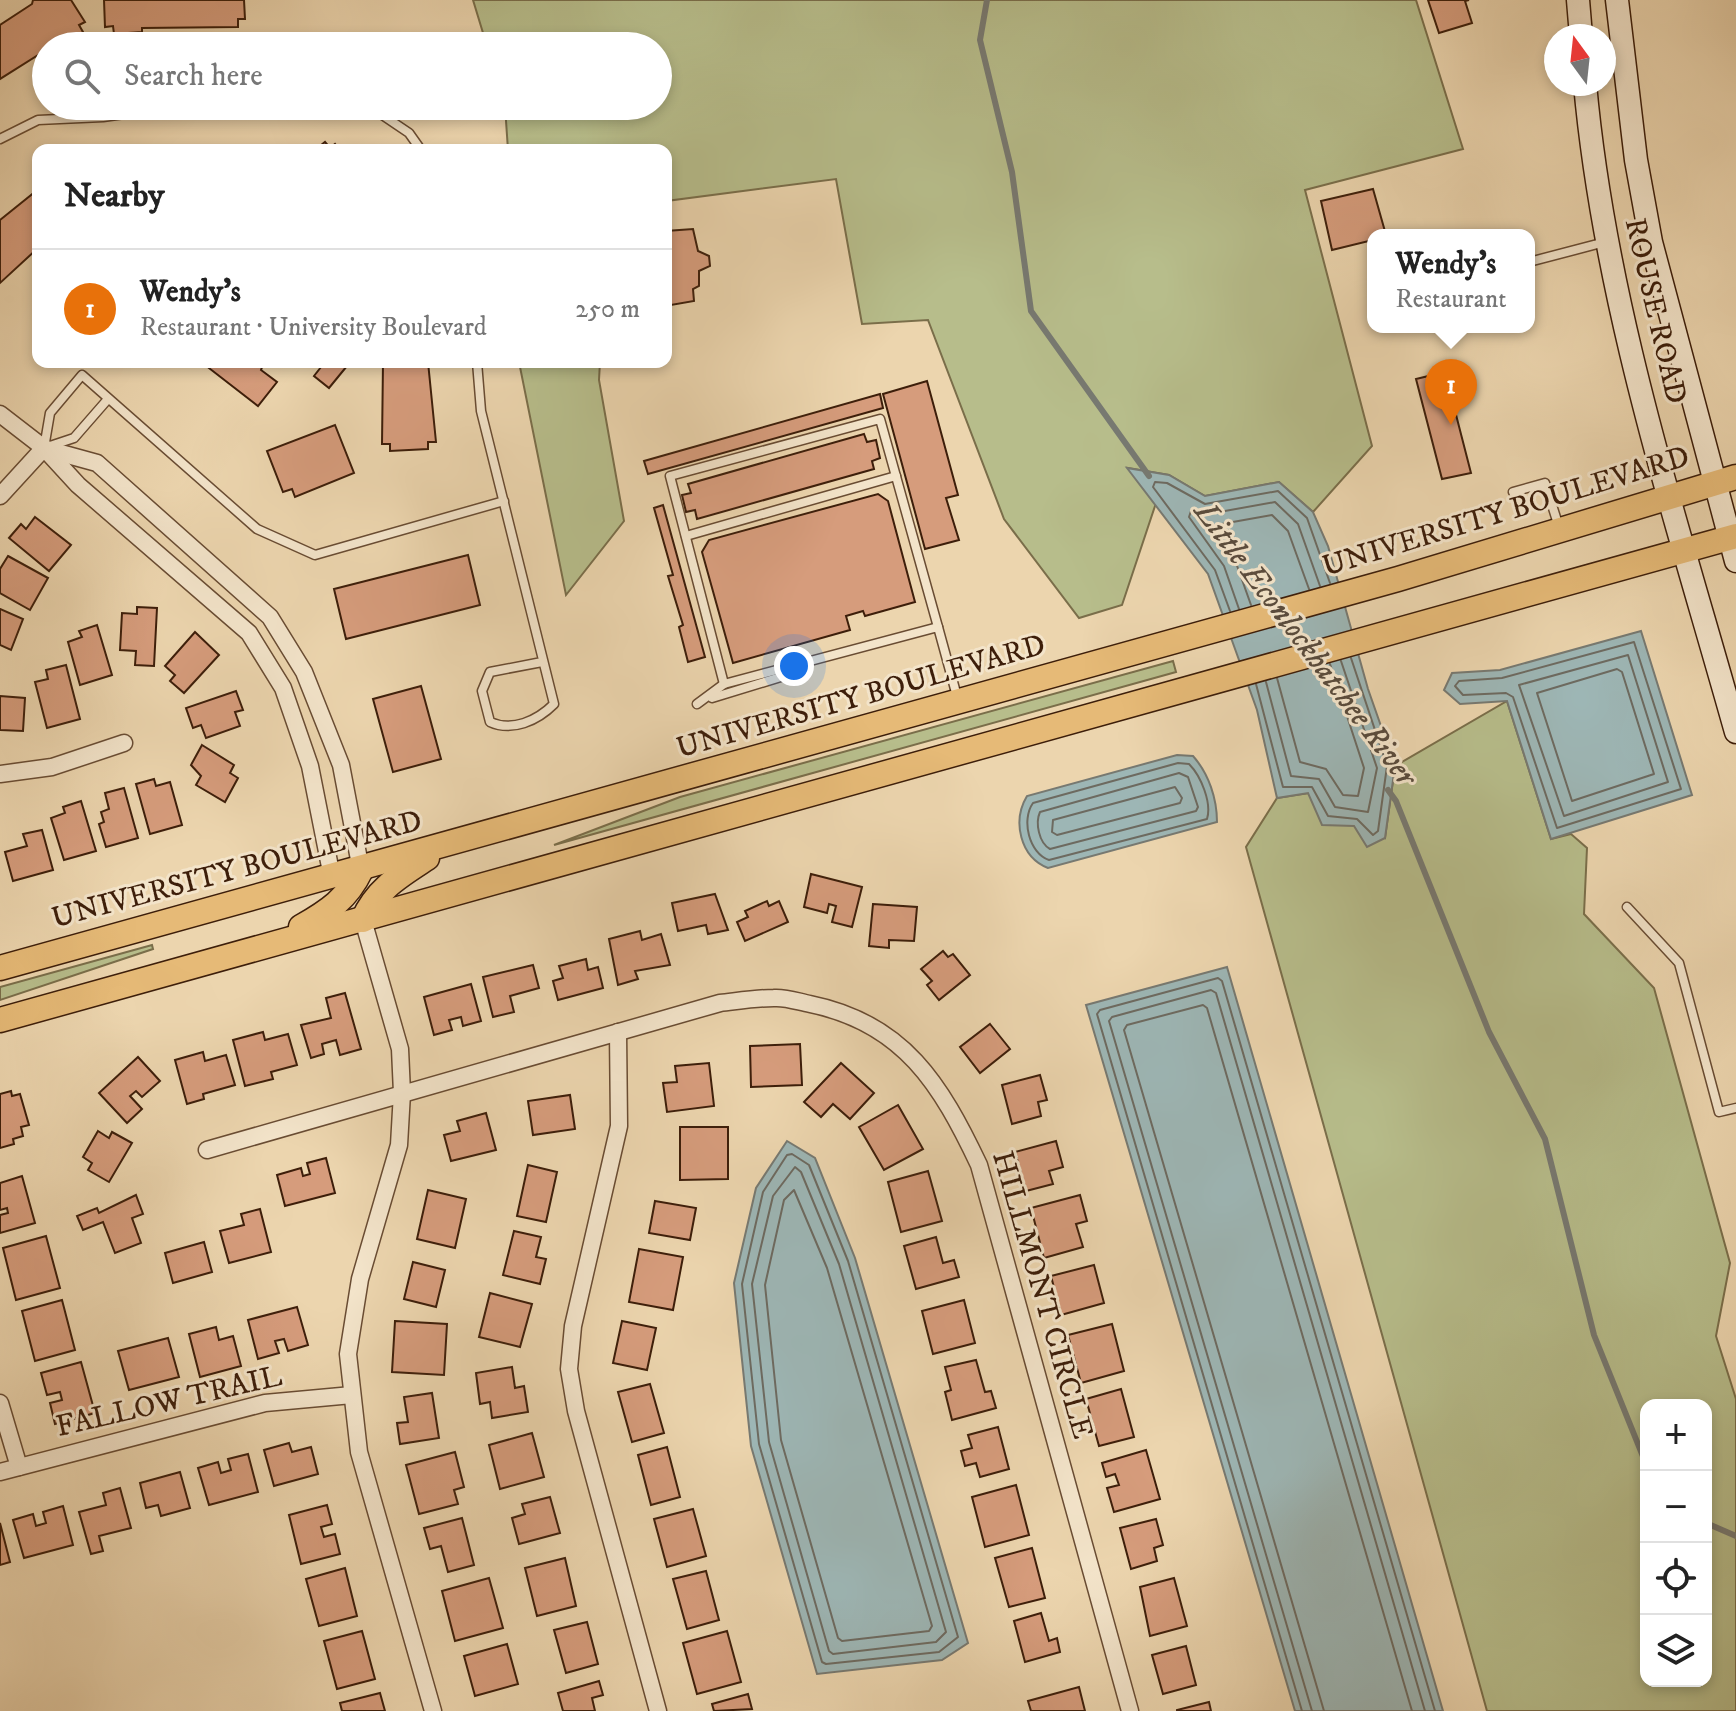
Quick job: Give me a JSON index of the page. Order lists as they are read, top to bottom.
{
  "streets": {
    "main road": ["UNIVERSITY BOULEVARD"],
    "street": ["ROUSE ROAD", "HILLMONT CIRCLE", "FALLOW TRAIL"]
  },
  "crossings": [
    ["ROUSE ROAD", "UNIVERSITY BOULEVARD"]
  ],
  "water": ["Little Econlockhatchee River"],
  "north": "top",
  "page": {
    "search": "Search here",
    "heading": "Nearby",
    "popup": ["Wendy's", "Restaurant"],
    "list": [
      {
        "mark": "1",
        "name": "Wendy's",
        "note": "Restaurant · University Boulevard",
        "value": "250 m"
      }
    ],
    "pins": "1",
    "map_buttons": ["+", "−"]
  }
}
